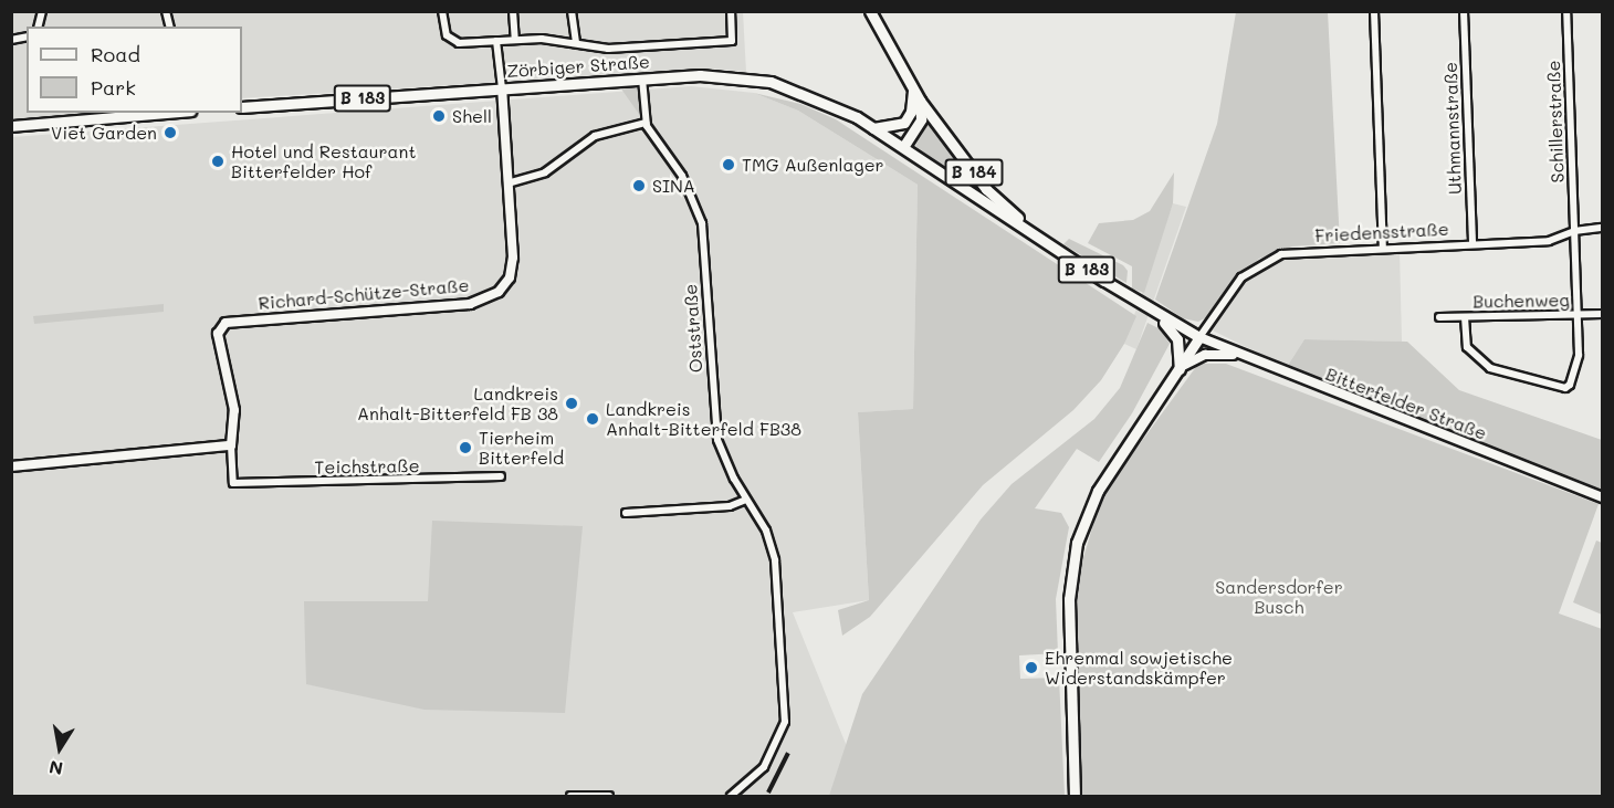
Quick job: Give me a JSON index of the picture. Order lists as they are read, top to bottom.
{
  "streets": {
    "main road": ["Zörbiger Straße", "B 183", "B 184"],
    "street": [
      "Schillerstraße",
      "Uthmannstraße",
      "Friedensstraße",
      "Richard-Schütze-Straße",
      "Buchenweg",
      "Oststraße",
      "Bitterfelder Straße",
      "Teichstraße"
    ]
  },
  "crossings": [
    ["Zörbiger Straße", "B 183"],
    ["B 183", "B 184"],
    ["B 183", "Friedensstraße"],
    ["B 183", "Bitterfelder Straße"],
    ["Schillerstraße", "Friedensstraße"],
    ["Schillerstraße", "Buchenweg"],
    ["Uthmannstraße", "Friedensstraße"],
    ["Friedensstraße", "Bitterfelder Straße"],
    ["Richard-Schütze-Straße", "Teichstraße"]
  ],
  "parks": ["Sandersdorfer Busch"],
  "places": [
    "Shell",
    "Viet Garden",
    "Hotel und Restaurant Bitterfelder Hof",
    "TMG Außenlager",
    "SINA",
    "Landkreis Anhalt-Bitterfeld FB 38",
    "Landkreis Anhalt-Bitterfeld FB38",
    "Tierheim Bitterfeld",
    "Ehrenmal sowjetische Widerstandskämpfer"
  ],
  "legend": ["Road", "Park"],
  "north": "bottom"
}
